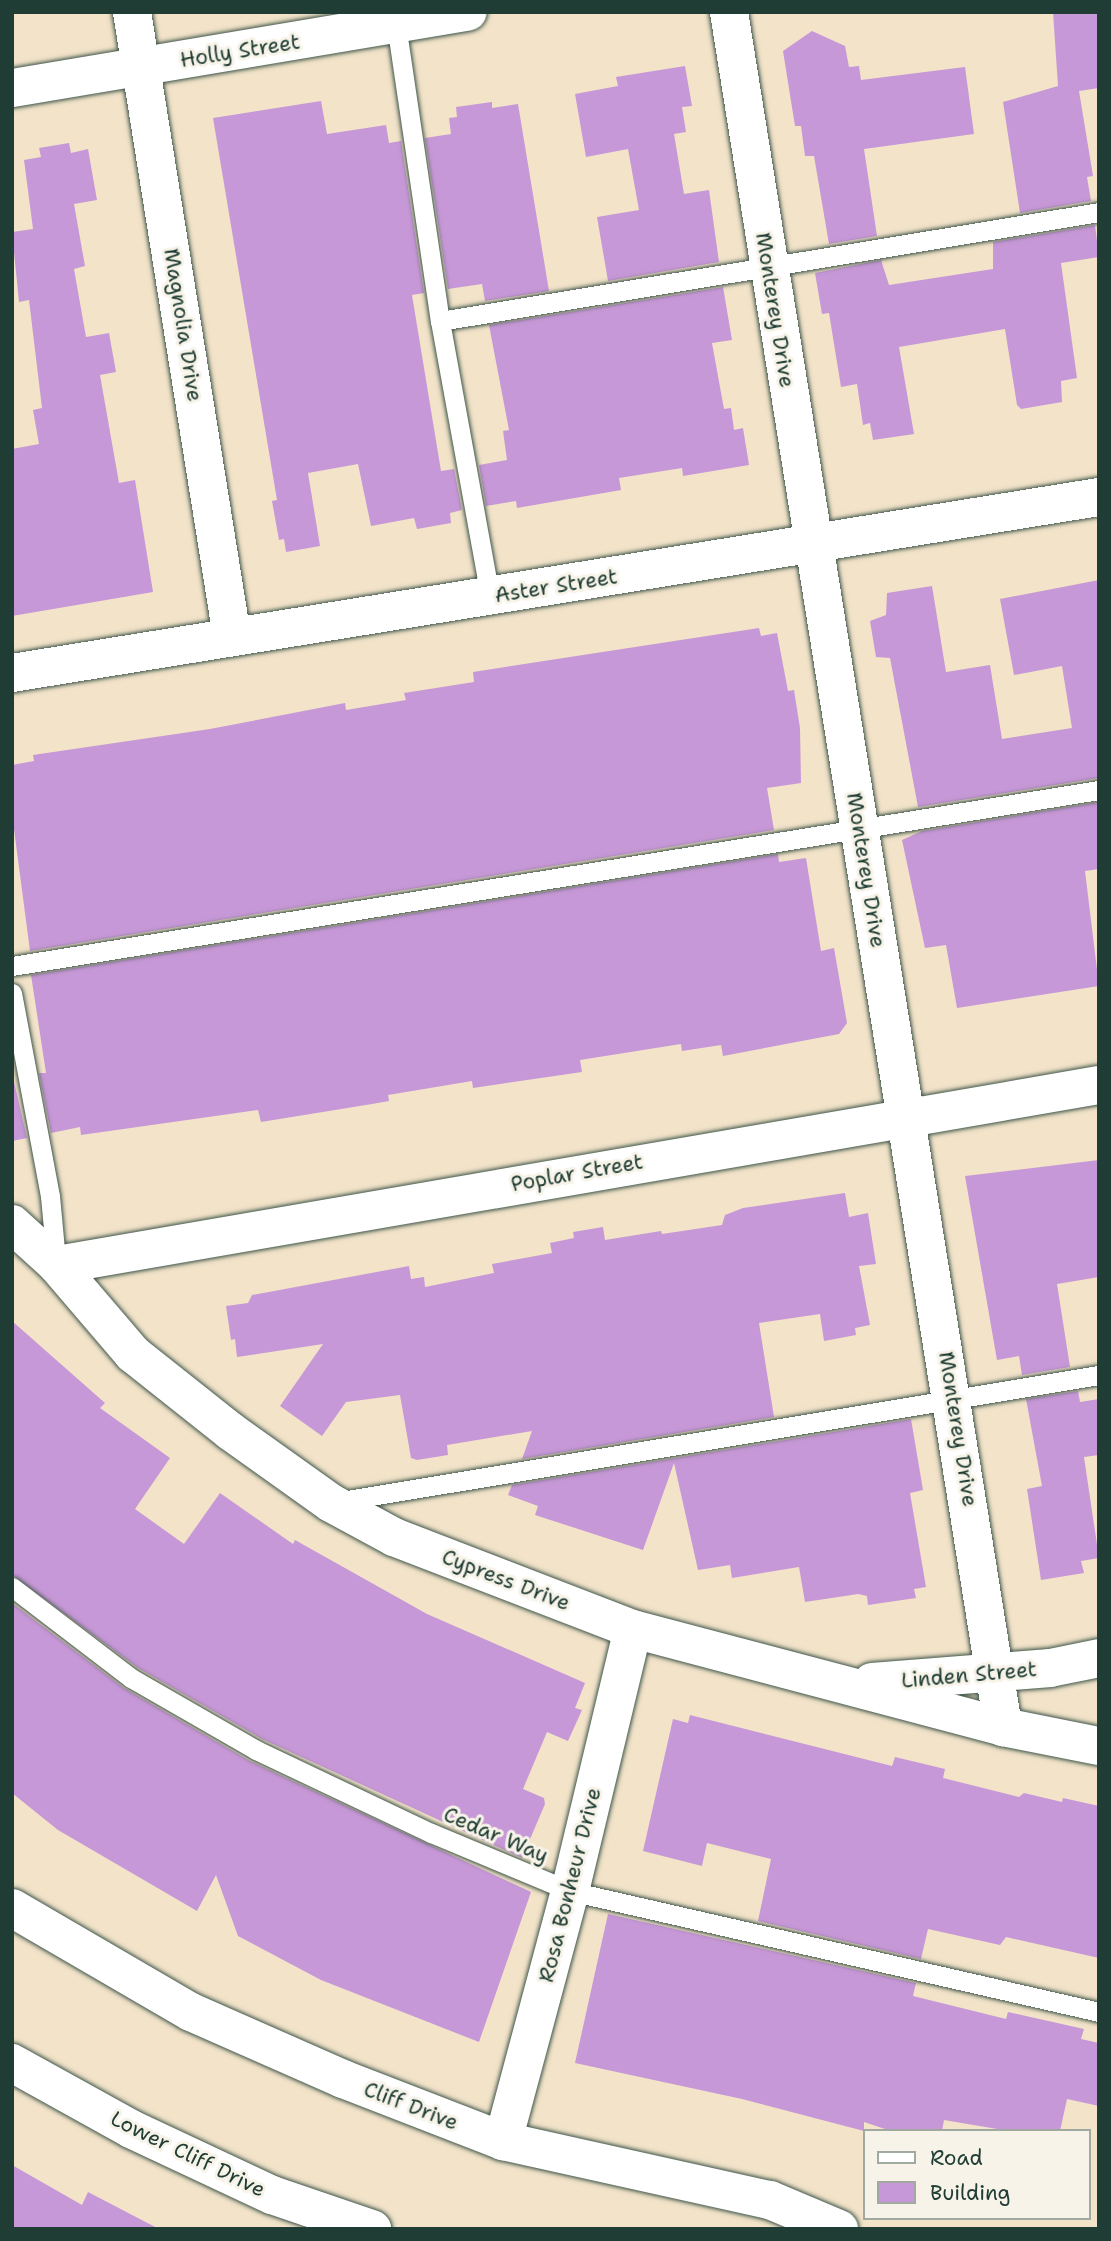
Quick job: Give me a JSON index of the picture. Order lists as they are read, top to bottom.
{
  "streets": {
    "street": [
      "Holly Street",
      "Monterey Drive",
      "Magnolia Drive",
      "Aster Street",
      "Poplar Street",
      "Cypress Drive",
      "Linden Street",
      "Rosa Bonheur Drive",
      "Cliff Drive",
      "Lower Cliff Drive"
    ],
    "lane": ["Cedar Way"]
  },
  "crossings": [
    ["Holly Street", "Magnolia Drive"],
    ["Monterey Drive", "Aster Street"],
    ["Monterey Drive", "Poplar Street"],
    ["Monterey Drive", "Cypress Drive"],
    ["Monterey Drive", "Linden Street"],
    ["Magnolia Drive", "Aster Street"],
    ["Poplar Street", "Cypress Drive"],
    ["Cypress Drive", "Linden Street"],
    ["Cypress Drive", "Rosa Bonheur Drive"],
    ["Cedar Way", "Rosa Bonheur Drive"],
    ["Rosa Bonheur Drive", "Cliff Drive"]
  ],
  "legend": ["Road", "Building"]
}
